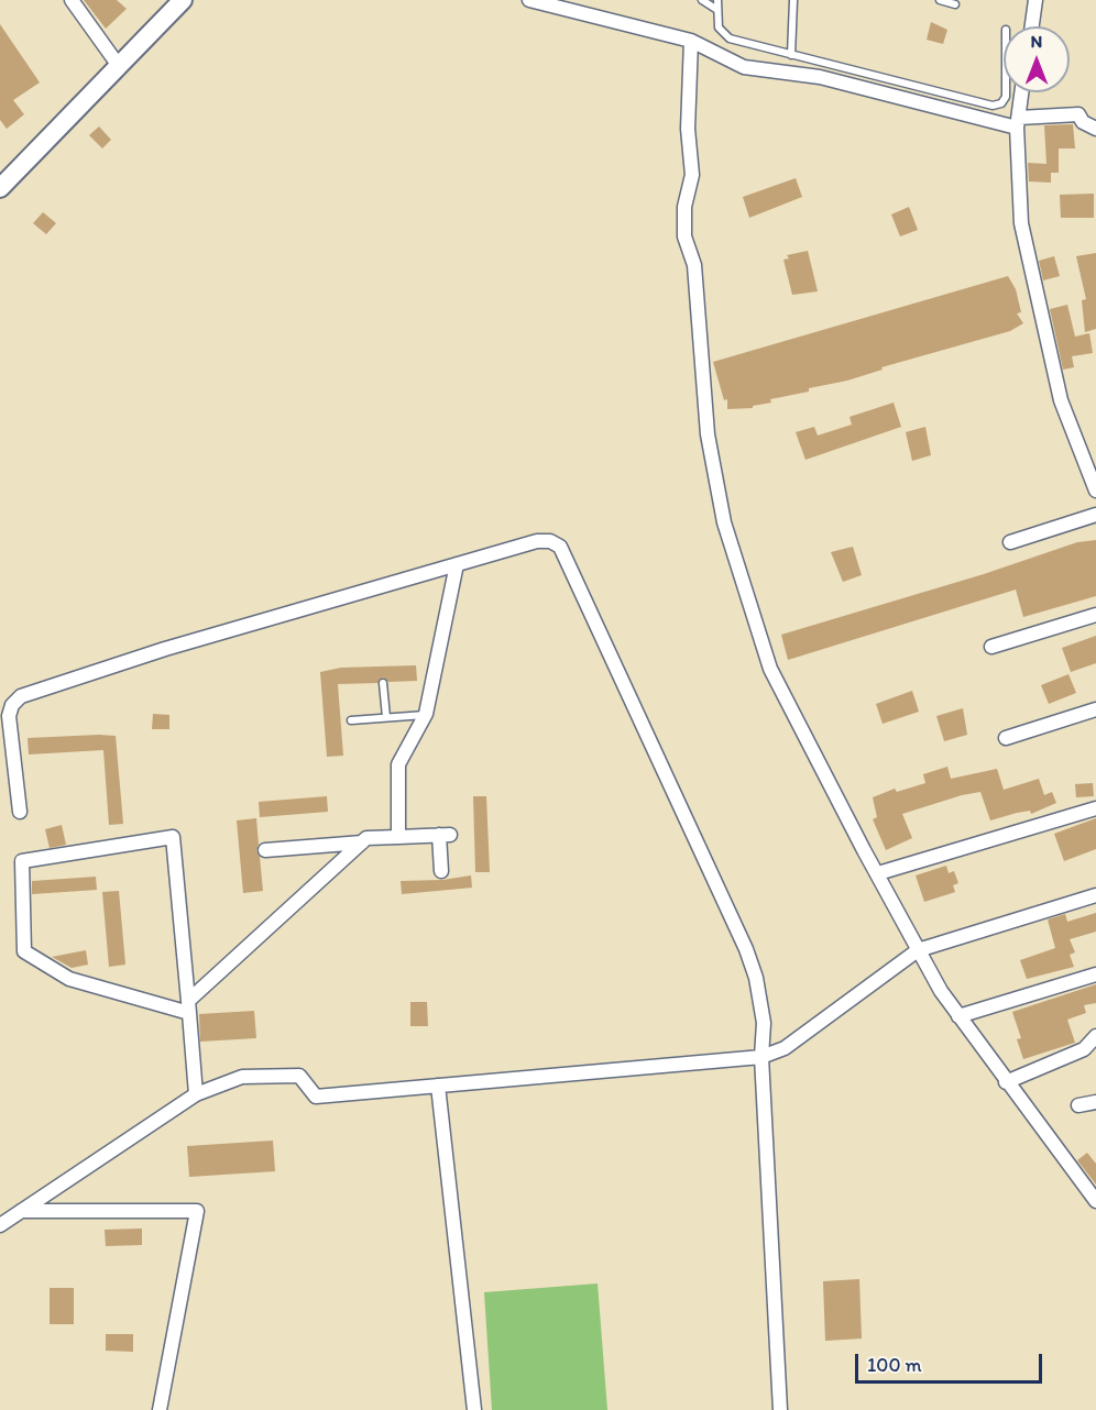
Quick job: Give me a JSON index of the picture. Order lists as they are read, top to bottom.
{
  "scale_bar": "100 m",
  "north": "top"
}
